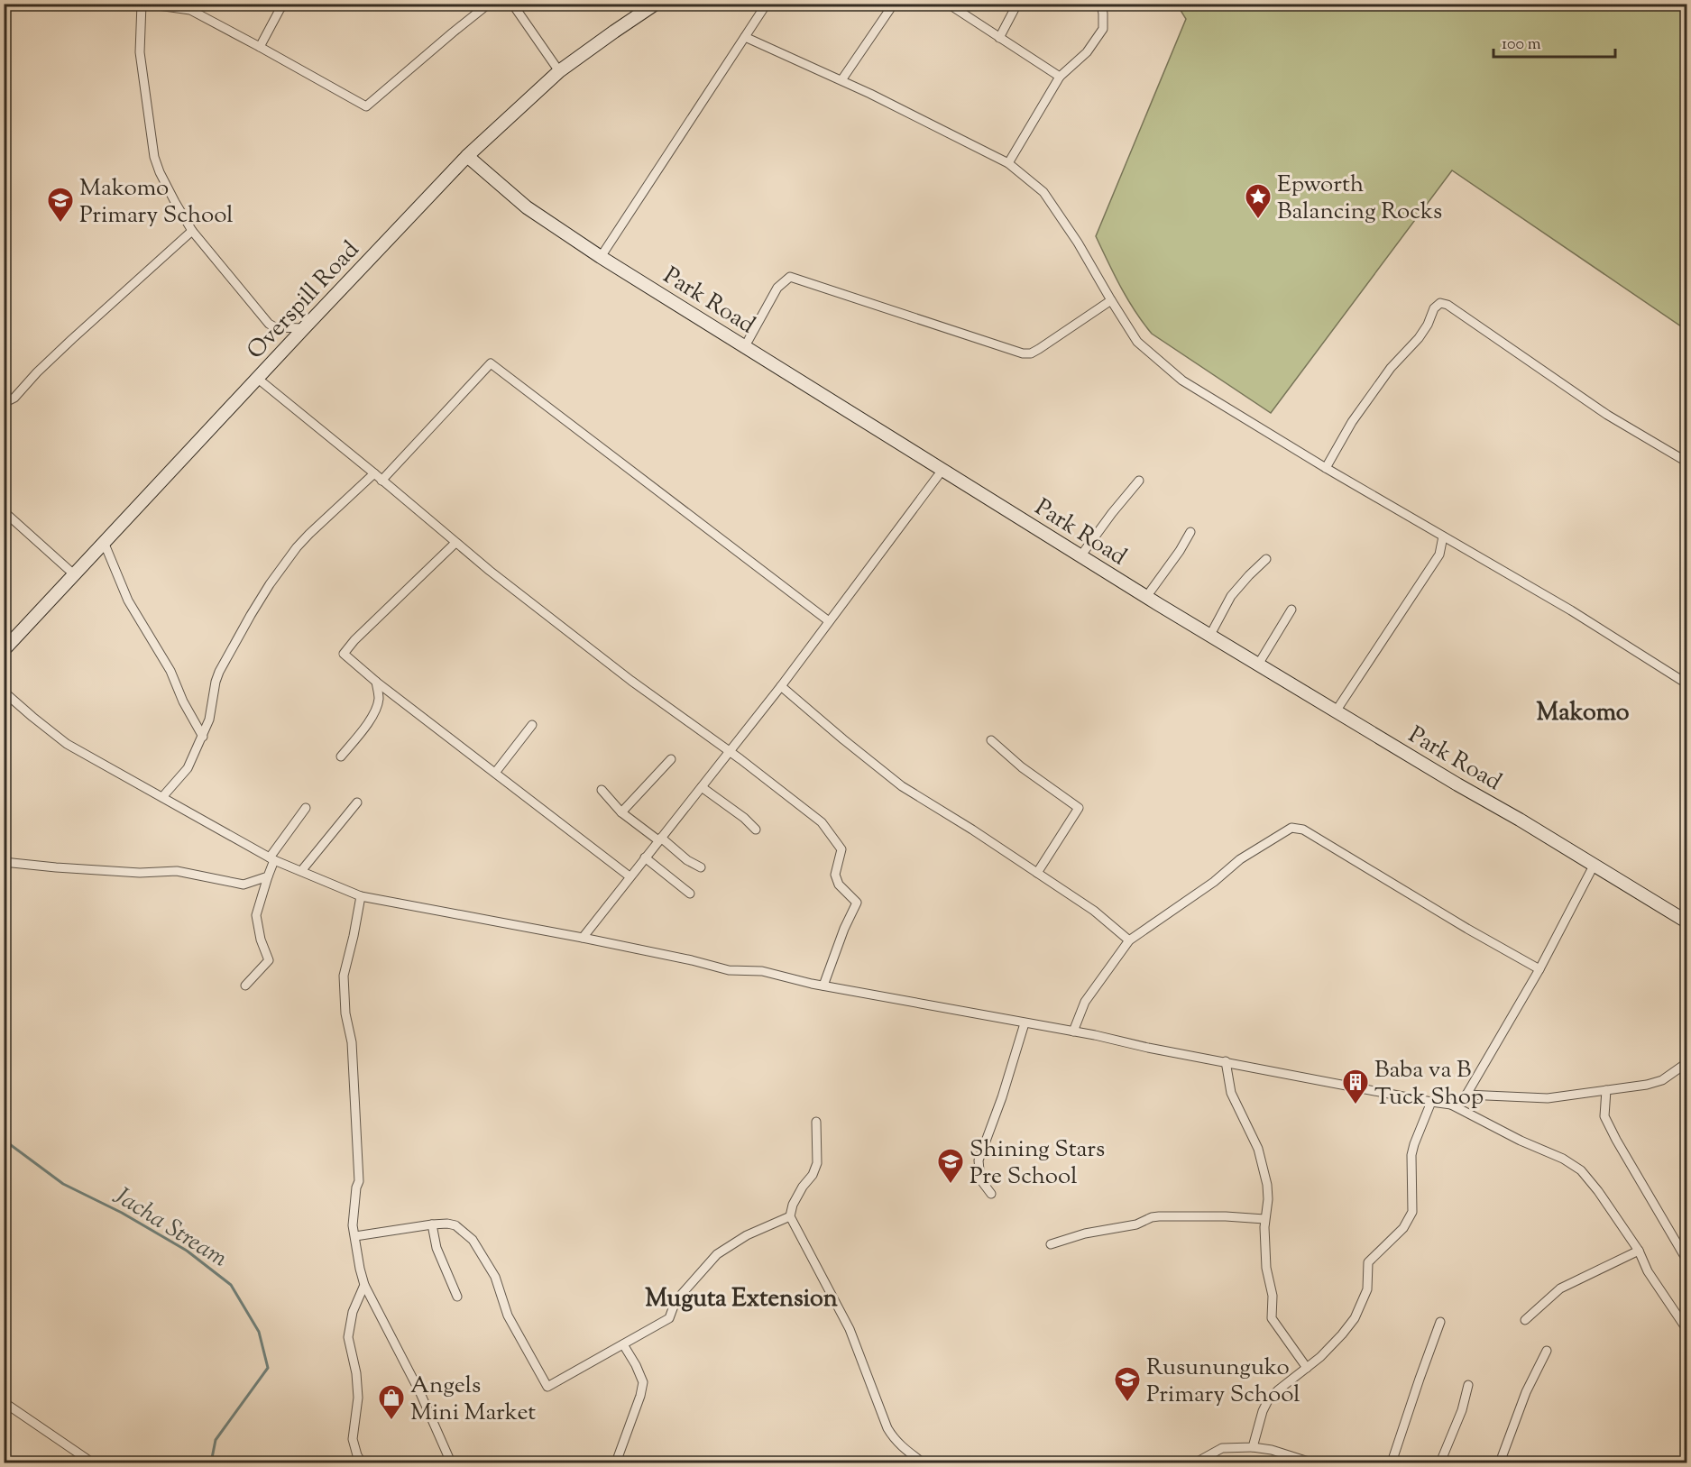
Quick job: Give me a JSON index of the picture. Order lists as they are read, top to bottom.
{
  "streets": {
    "street": ["Overspill Road", "Park Road"]
  },
  "crossings": [
    ["Overspill Road", "Park Road"]
  ],
  "districts": ["Makomo", "Muguta Extension"],
  "water": ["Jacha Stream"],
  "places": {
    "place": ["Epworth Balancing Rocks"],
    "school or university": ["Makomo Primary School", "Shining Stars Pre School", "Rusununguko Primary School"],
    "building": ["Baba va B Tuck Shop"],
    "shop": ["Angels Mini Market"]
  },
  "scale_bar": "100 m"
}
